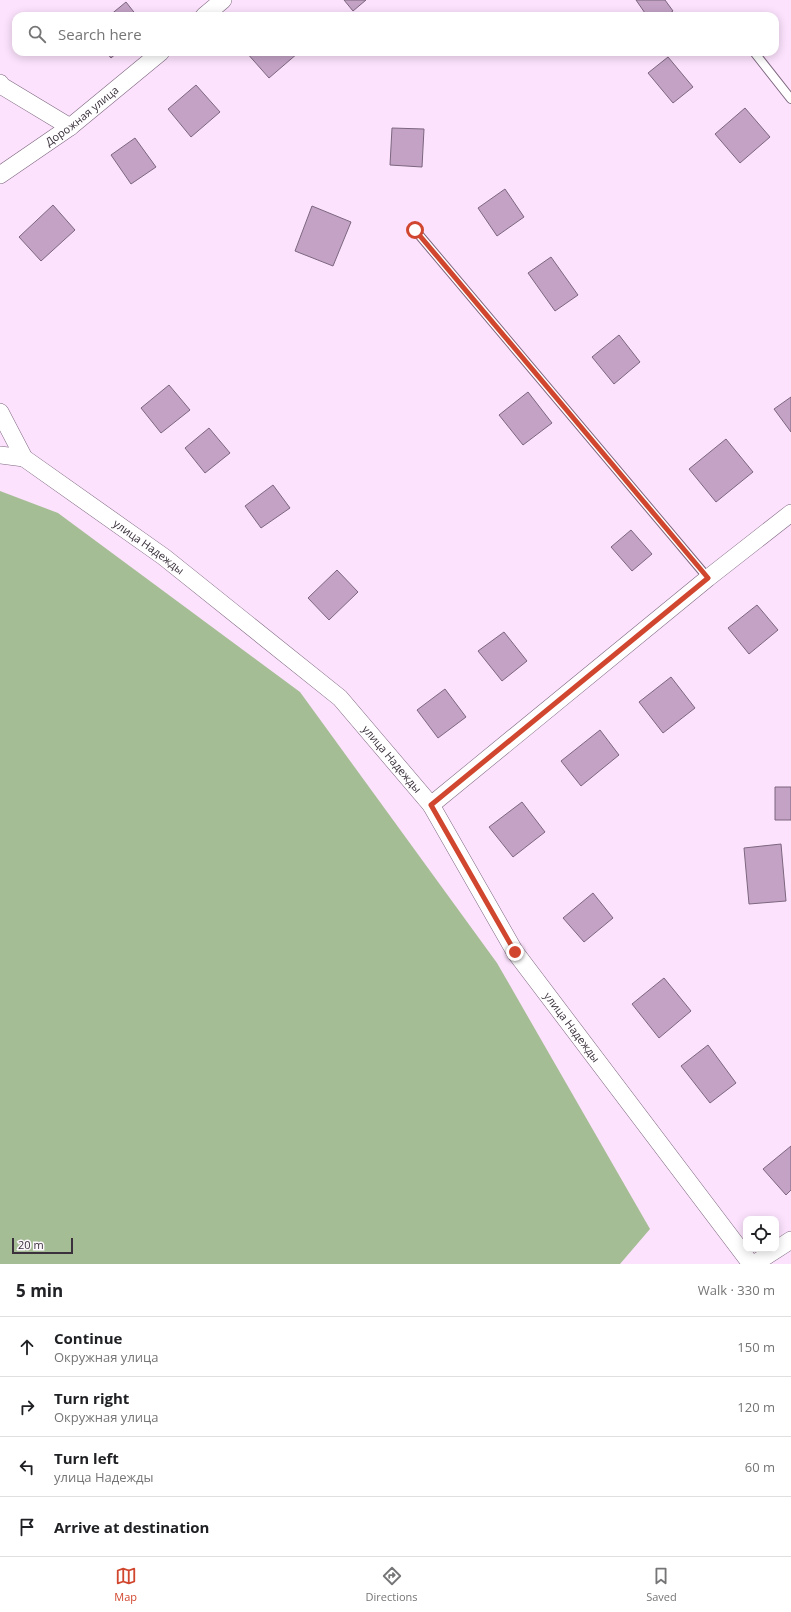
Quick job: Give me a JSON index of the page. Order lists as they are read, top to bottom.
{
  "streets": {
    "street": ["Дорожная улица", "улица Надежды"]
  },
  "scale_bar": "20 m",
  "page": {
    "search": "Search here",
    "scale": "20 m",
    "heading": ["5 min", "Walk · 330 m"],
    "list": [
      ["Continue", "Окружная улица", "150 m"],
      ["Turn right", "Окружная улица", "120 m"],
      ["Turn left", "улица Надежды", "60 m"],
      "Arrive at destination"
    ],
    "nav": ["Map", "Directions", "Saved"]
  }
}
